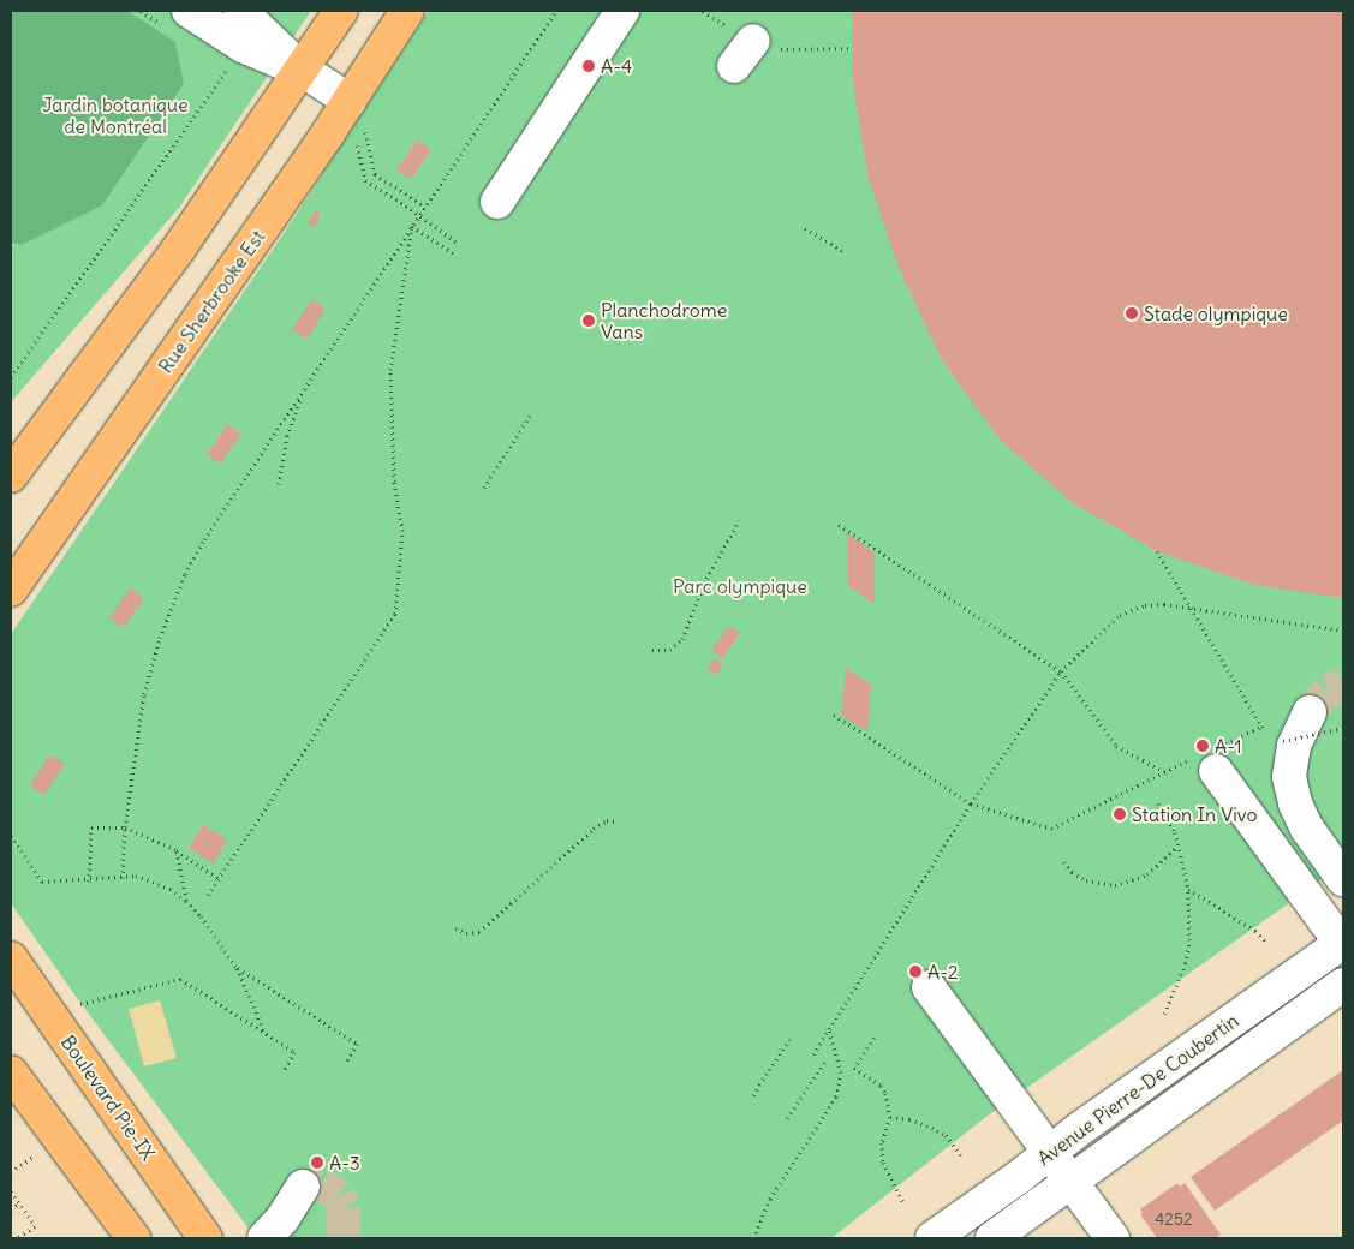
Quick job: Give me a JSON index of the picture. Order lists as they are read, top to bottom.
{
  "streets": {
    "main road": ["Rue Sherbrooke Est", "Boulevard Pie-IX"],
    "street": ["Avenue Pierre-De Coubertin"]
  },
  "parks": ["Jardin botanique de Montréal", "Parc olympique"],
  "places": [
    "A-4",
    "Stade olympique",
    "Planchodrome Vans",
    "A-1",
    "Station In Vivo",
    "A-2",
    "A-3"
  ],
  "house_numbers": ["4252"]
}
